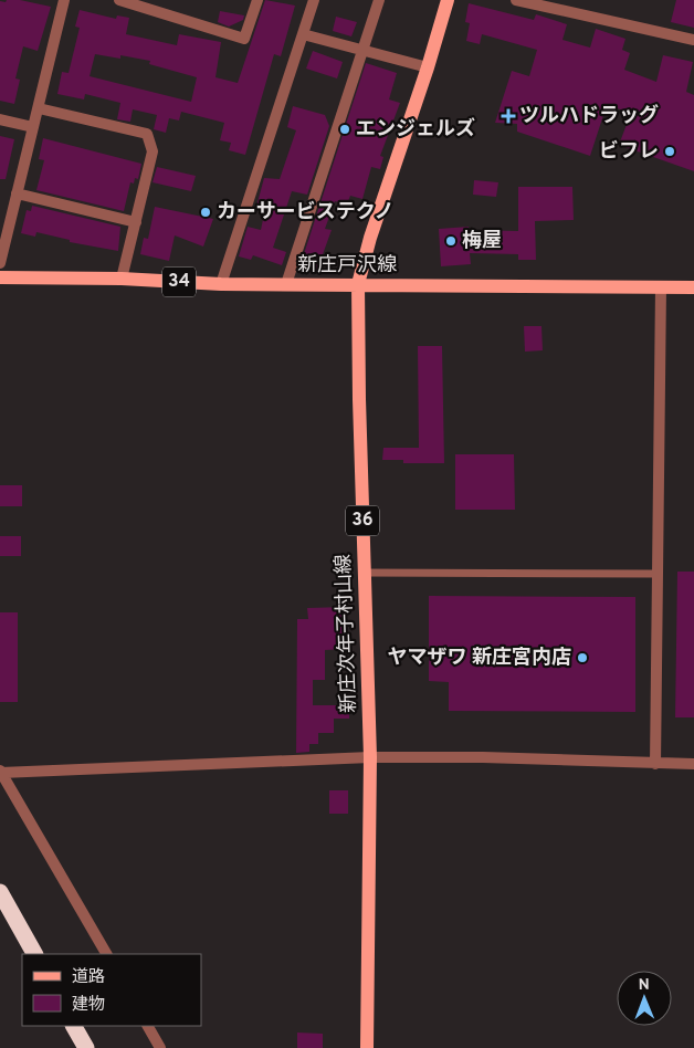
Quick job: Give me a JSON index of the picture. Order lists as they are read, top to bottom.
{
  "streets": {
    "main road": [
      "新庄戸沢線",
      "34",
      "36",
      "新庄次年子村山線"
    ]
  },
  "crossings": [
    ["新庄戸沢線", "新庄次年子村山線"]
  ],
  "places": {
    "health": ["ツルハドラッグ"],
    "other": [
      "エンジェルズ",
      "ビフレ",
      "カーサービステクノ",
      "梅屋",
      "ヤマザワ 新庄宮内店"
    ]
  },
  "legend": ["道路", "建物"],
  "north": "top"
}
